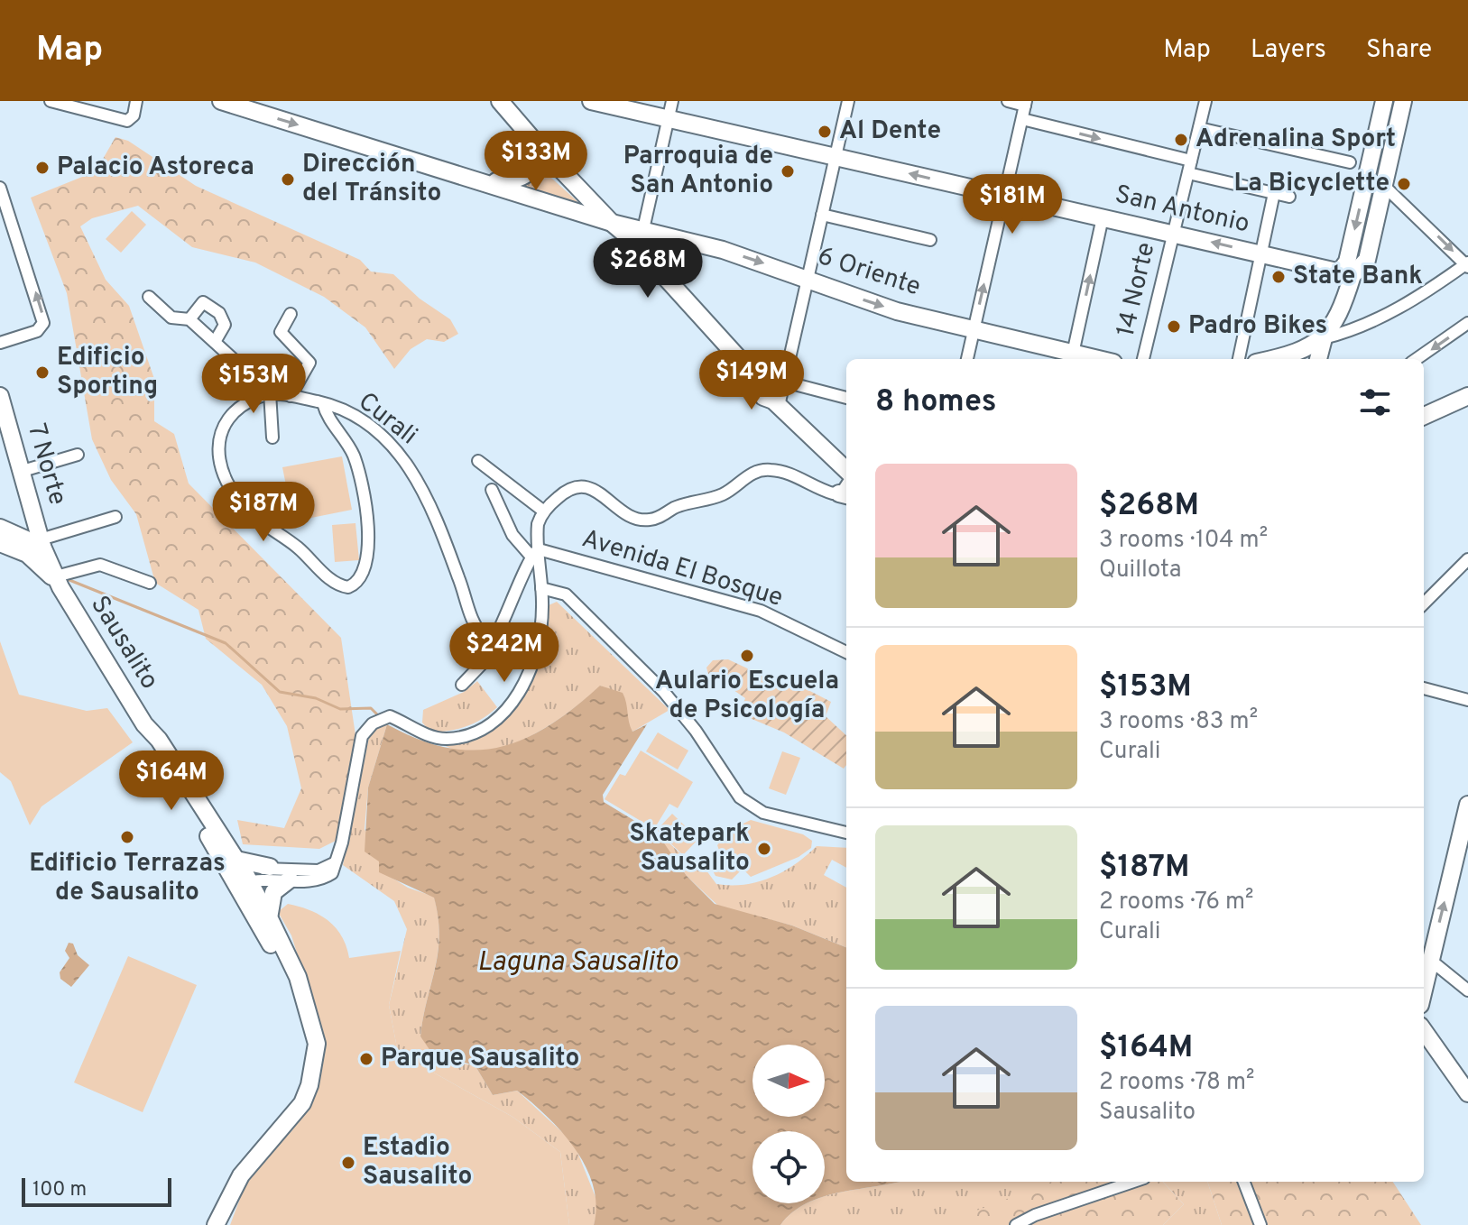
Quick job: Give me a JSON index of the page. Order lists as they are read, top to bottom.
{
  "streets": {
    "main road": [
      "San Antonio",
      "6 Oriente",
      "7 Norte",
      "Sausalito"
    ],
    "street": ["14 Norte", "Curali", "Avenida El Bosque"]
  },
  "crossings": [
    ["San Antonio", "14 Norte"],
    ["7 Norte", "Sausalito"]
  ],
  "one_way": ["6 Oriente"],
  "water": ["Laguna Sausalito"],
  "places": [
    "Al Dente",
    "Adrenalina Sport",
    "Palacio Astoreca",
    "Parroquia de San Antonio",
    "Dirección del Tránsito",
    "La Bicyclette",
    "State Bank",
    "Padro Bikes",
    "Edificio Sporting",
    "Aulario Escuela de Psicología",
    "Edificio Terrazas de Sausalito",
    "Skatepark Sausalito",
    "Parque Sausalito",
    "Estadio Sausalito"
  ],
  "scale_bar": "100 m",
  "north": "right",
  "page": {
    "header": "Map",
    "nav": ["Map", "Layers", "Share"],
    "price": [
      "$133M",
      "$181M",
      "$268M",
      "$149M",
      "$153M",
      "$187M",
      "$242M",
      "$164M"
    ],
    "heading": "8 homes",
    "list": [
      {
        "name": "$268M",
        "note": "3 rooms · 104 m² · Quillota"
      },
      {
        "name": "$153M",
        "note": "3 rooms · 83 m² · Curali"
      },
      {
        "name": "$187M",
        "note": "2 rooms · 76 m² · Curali"
      },
      {
        "name": "$164M",
        "note": "2 rooms · 78 m² · Sausalito"
      }
    ],
    "scale": "100 m"
  }
}
